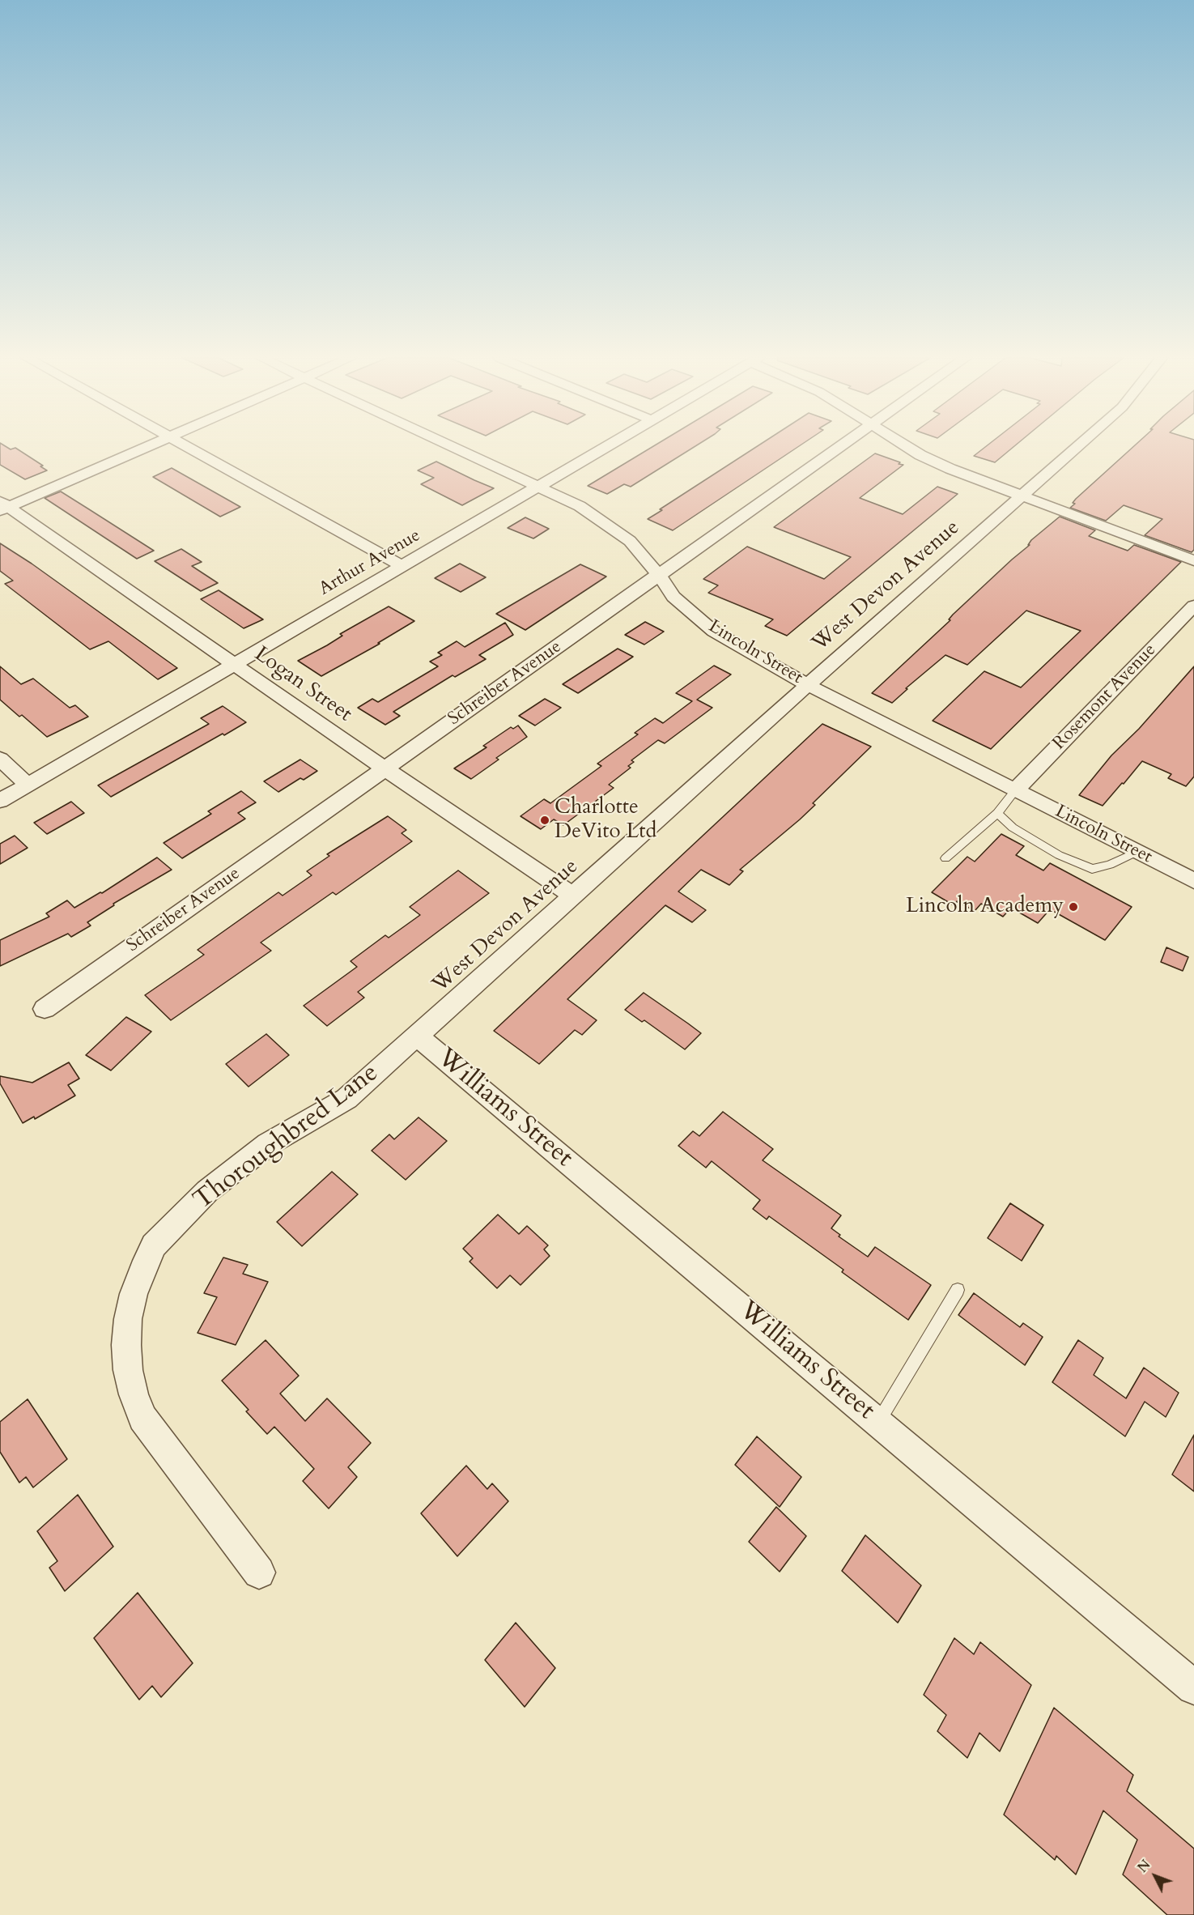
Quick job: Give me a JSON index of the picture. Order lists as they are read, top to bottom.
{
  "streets": {
    "street": [
      "Arthur Avenue",
      "West Devon Avenue",
      "Lincoln Street",
      "Schreiber Avenue",
      "Logan Street",
      "Rosemont Avenue",
      "Williams Street",
      "Thoroughbred Lane"
    ]
  },
  "crossings": [
    ["Arthur Avenue", "Lincoln Street"],
    ["Arthur Avenue", "Logan Street"],
    ["West Devon Avenue", "Lincoln Street"],
    ["West Devon Avenue", "Logan Street"],
    ["West Devon Avenue", "Williams Street"],
    ["West Devon Avenue", "Thoroughbred Lane"],
    ["Lincoln Street", "Schreiber Avenue"],
    ["Lincoln Street", "Rosemont Avenue"],
    ["Schreiber Avenue", "Logan Street"],
    ["Williams Street", "Thoroughbred Lane"]
  ],
  "places": ["Charlotte DeVito Ltd", "Lincoln Academy"],
  "north": "top left"
}
